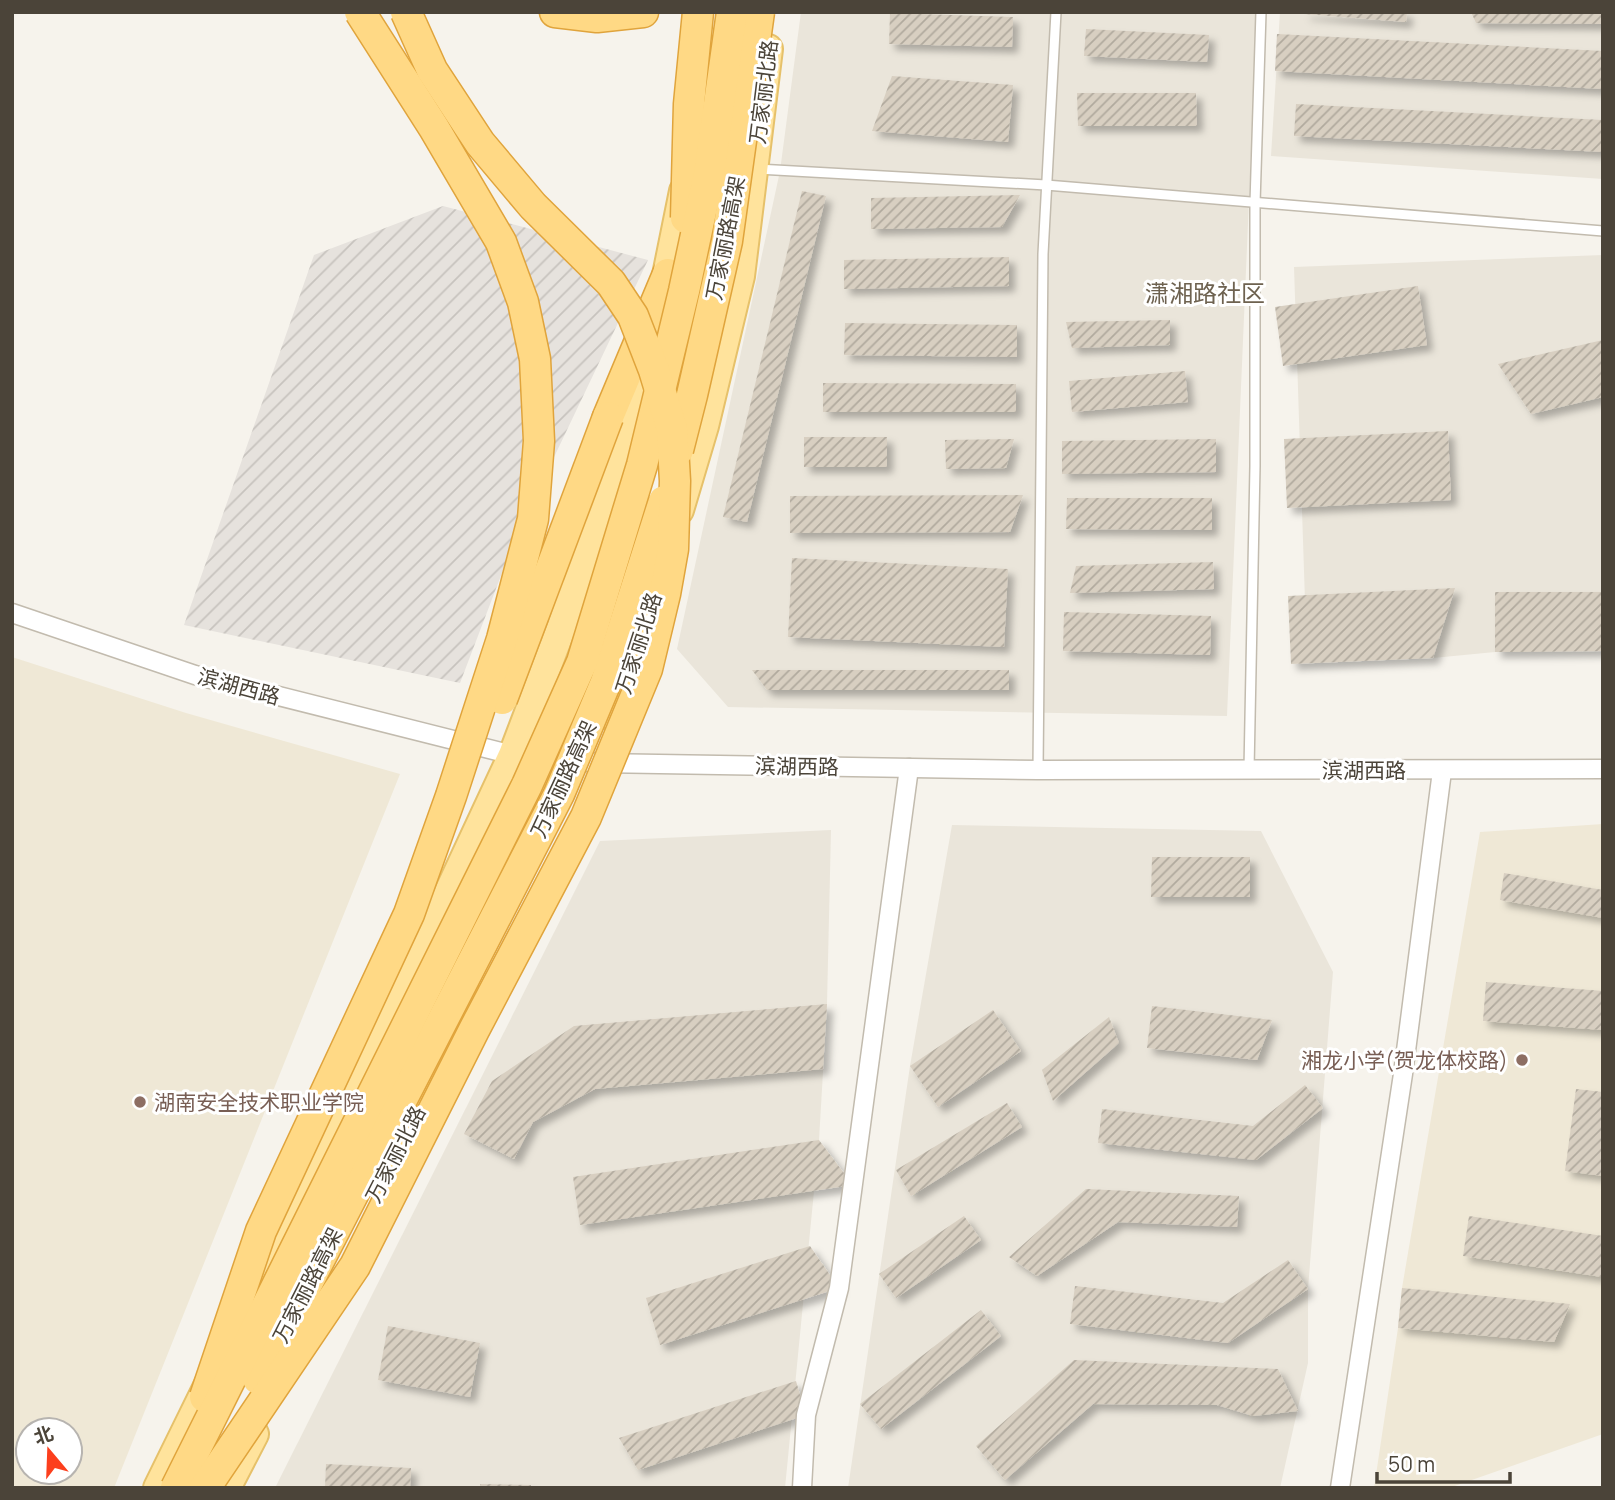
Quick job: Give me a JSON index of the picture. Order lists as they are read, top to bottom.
{
  "streets": {
    "highway": ["万家丽路高架"],
    "main road": ["万家丽北路"],
    "street": ["滨湖西路"]
  },
  "crossings": [
    ["万家丽北路", "滨湖西路"]
  ],
  "districts": ["潇湘路社区"],
  "places": ["湘龙小学(贺龙体校路)", "湖南安全技术职业学院"],
  "scale_bar": "50 m",
  "north": "top"
}
